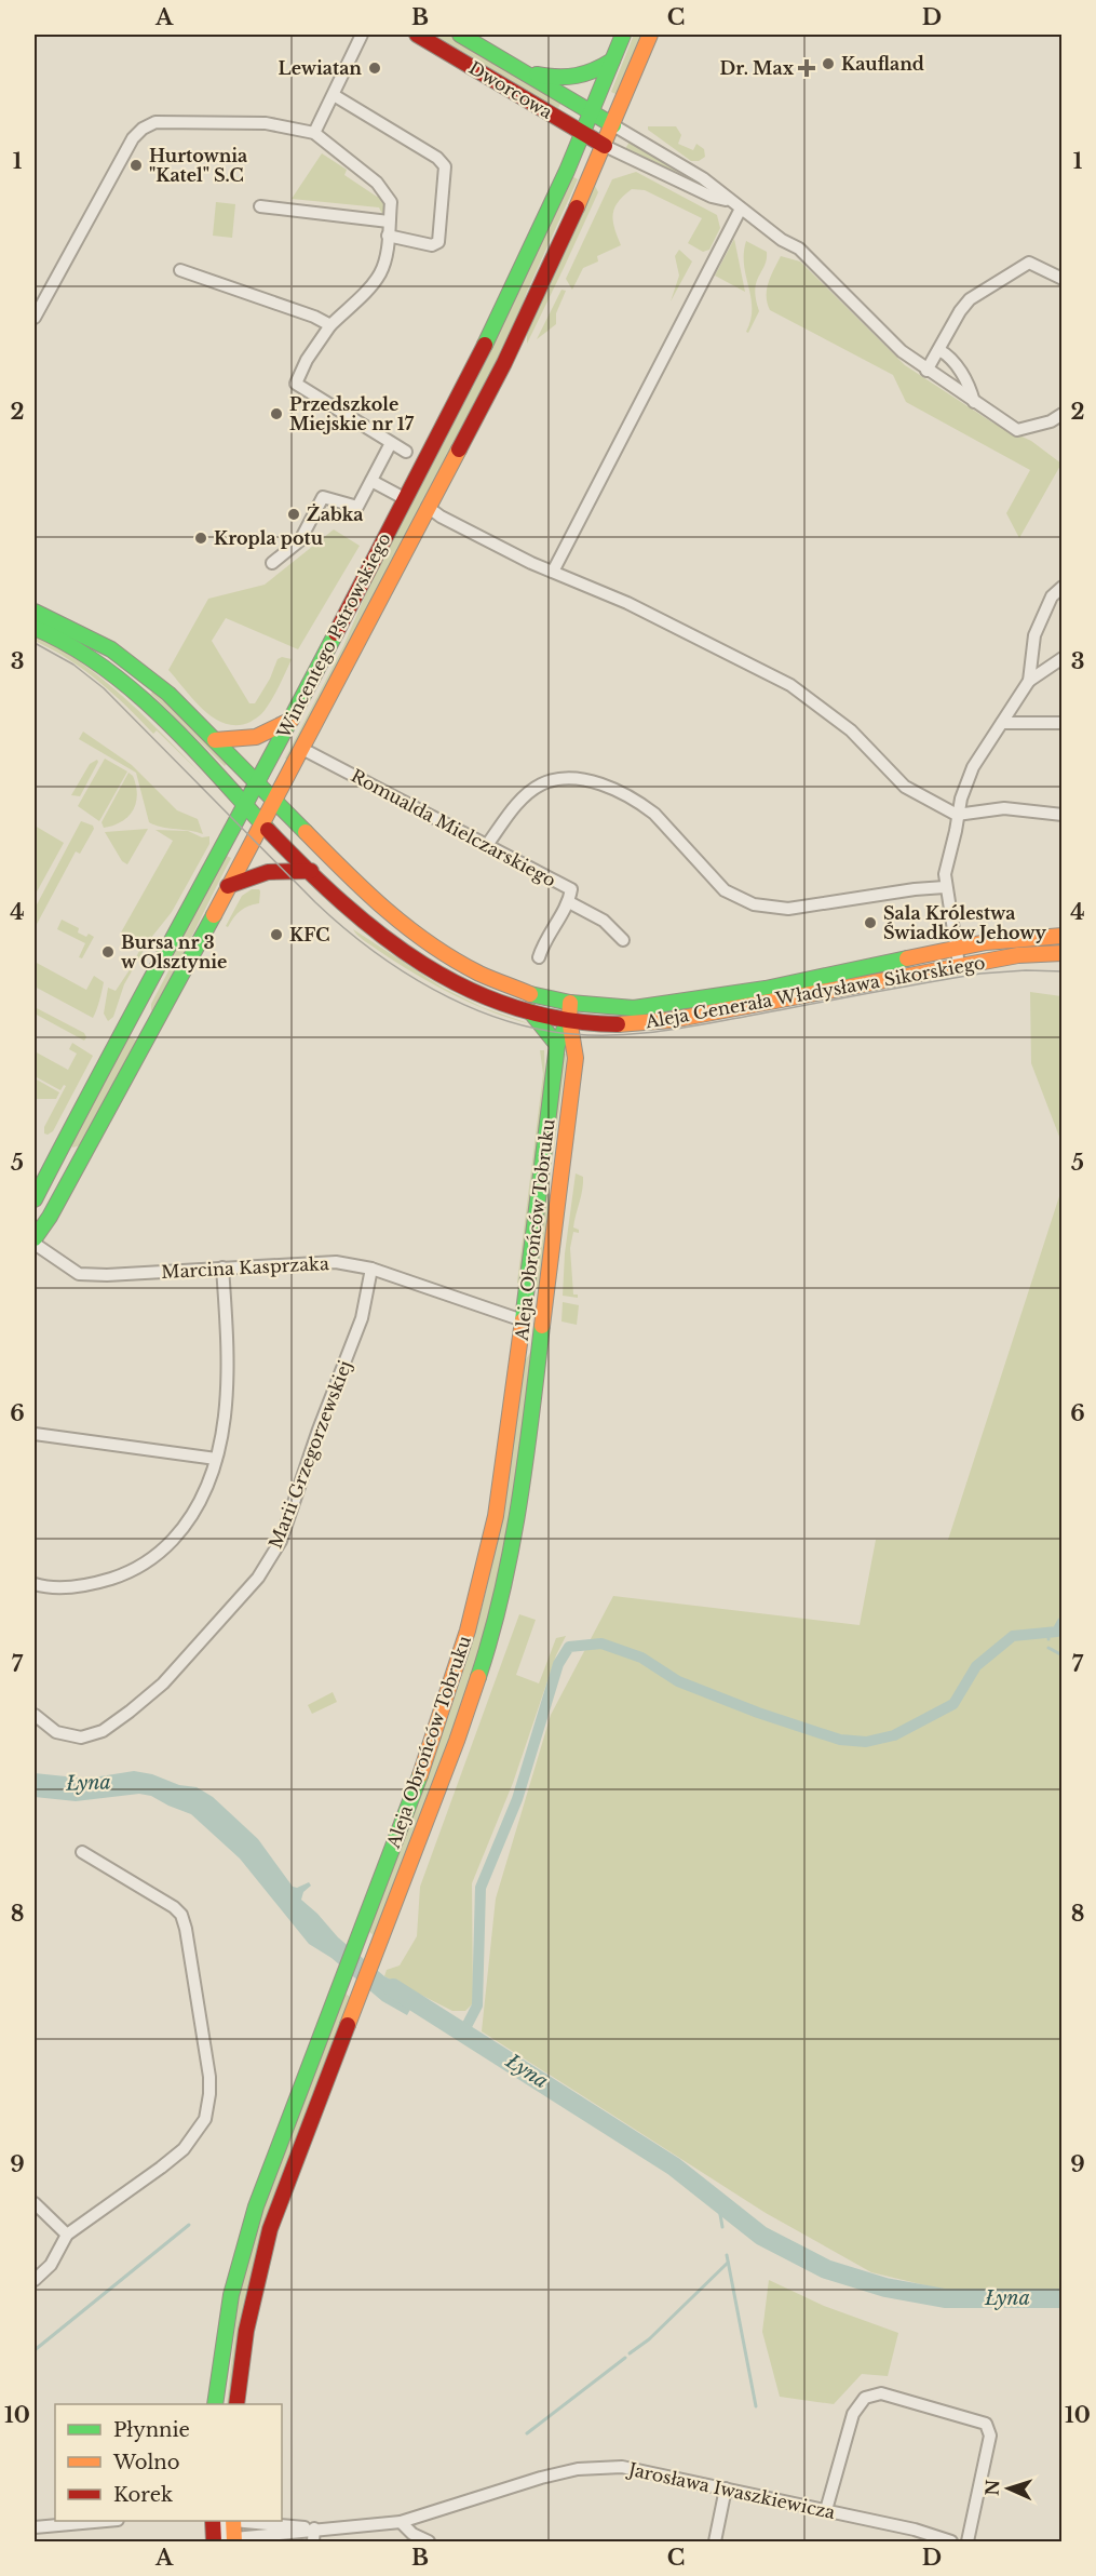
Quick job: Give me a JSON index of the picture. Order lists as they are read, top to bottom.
{
  "streets": {
    "main road": [
      "Dworcowa",
      "Wincentego Pstrowskiego",
      "Aleja Generała Władysława Sikorskiego",
      "Aleja Obrońców Tobruku"
    ],
    "street": [
      "Romualda Mielczarskiego",
      "Marcina Kasprzaka",
      "Marii Grzegorzewskiej",
      "Jarosława Iwaszkiewicza"
    ]
  },
  "crossings": [
    ["Dworcowa", "Wincentego Pstrowskiego"],
    ["Wincentego Pstrowskiego", "Romualda Mielczarskiego"],
    ["Wincentego Pstrowskiego", "Aleja Generała Władysława Sikorskiego"],
    ["Aleja Generała Władysława Sikorskiego", "Aleja Obrońców Tobruku"],
    ["Aleja Obrońców Tobruku", "Marcina Kasprzaka"],
    ["Marcina Kasprzaka", "Marii Grzegorzewskiej"]
  ],
  "water": ["Łyna"],
  "places": {
    "other": [
      "Kaufland",
      "Lewiatan",
      "Hurtownia \"Katel\" S.C",
      "Przedszkole Miejskie nr 17",
      "Żabka",
      "Kropla potu",
      "Sala Królestwa Świadków Jehowy",
      "KFC",
      "Bursa nr 3 w Olsztynie"
    ],
    "health": ["Dr. Max"]
  },
  "legend": ["Płynnie", "Wolno", "Korek"],
  "north": "left",
  "grid": {
    "columns": [
      "A",
      "B",
      "C",
      "D"
    ],
    "rows": [
      "1",
      "2",
      "3",
      "4",
      "5",
      "6",
      "7",
      "8",
      "9",
      "10"
    ]
  }
}
